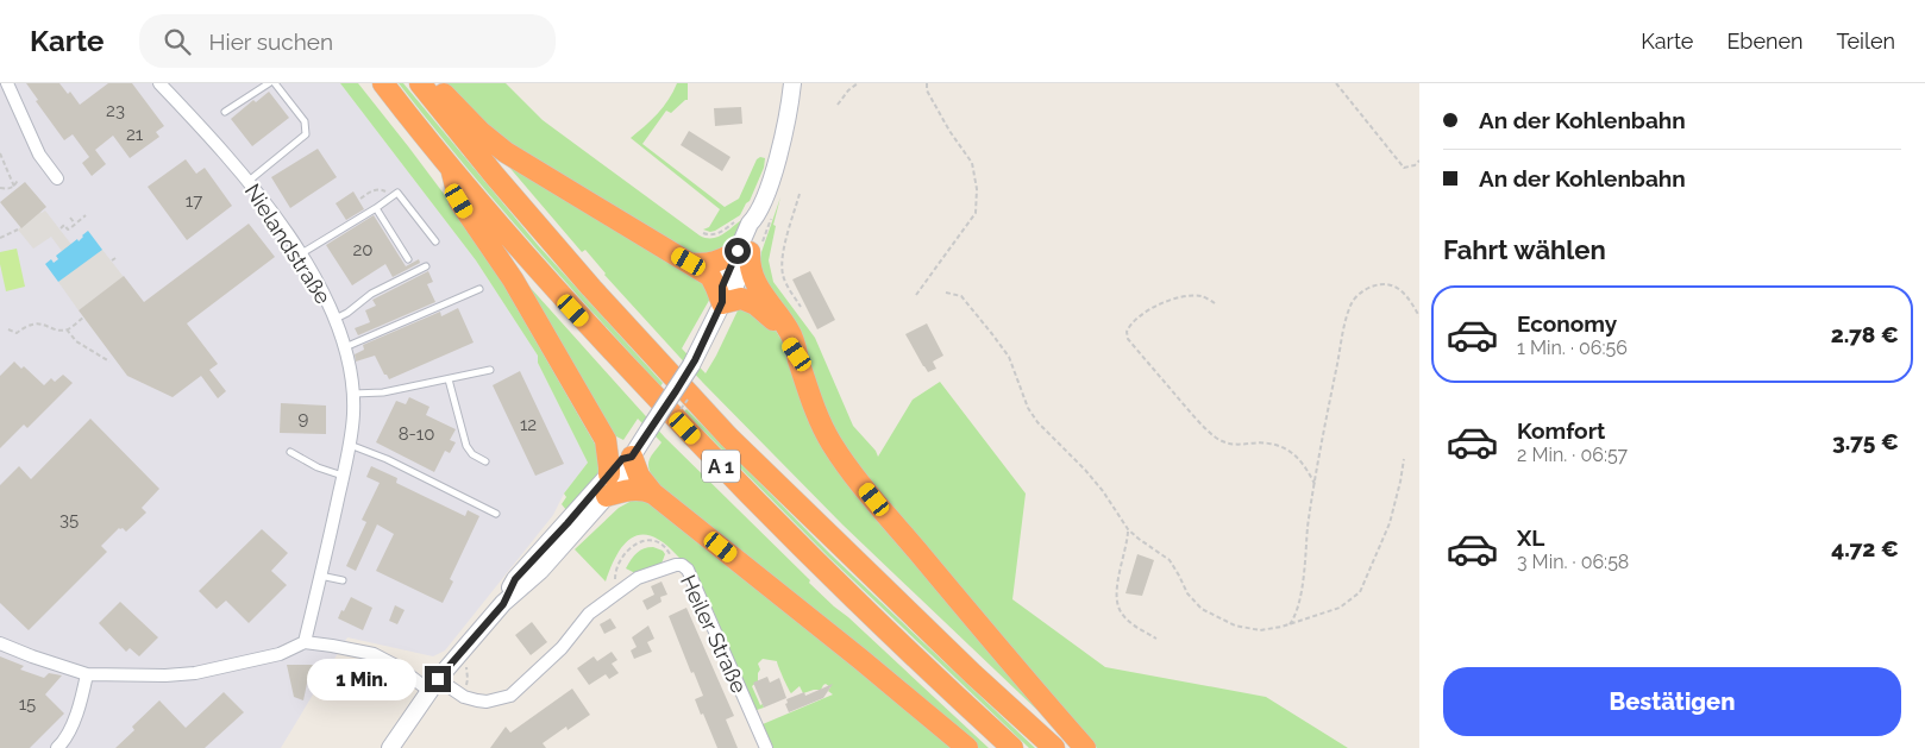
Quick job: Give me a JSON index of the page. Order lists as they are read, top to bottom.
{
  "streets": {
    "highway": ["A 1"],
    "street": ["Nielandstraße", "Heiler Straße"]
  },
  "crossings": [
    ["Nielandstraße", "Heiler Straße"]
  ],
  "house_numbers": [
    "23",
    "21",
    "17",
    "20",
    "9",
    "12",
    "8-10",
    "35",
    "15"
  ],
  "page": {
    "header": "Karte",
    "search": "Hier suchen",
    "nav": ["Karte", "Ebenen", "Teilen"],
    "banner": ["An der Kohlenbahn", "An der Kohlenbahn"],
    "heading": "Fahrt wählen",
    "list": [
      {
        "name": "Economy",
        "note": "1 Min. · 06:56",
        "value": "2.78 €"
      },
      {
        "name": "Komfort",
        "note": "2 Min. · 06:57",
        "value": "3.75 €"
      },
      {
        "name": "XL",
        "note": "3 Min. · 06:58",
        "value": "4.72 €"
      }
    ],
    "buttons": "Bestätigen",
    "bubble": "1 Min."
  }
}
